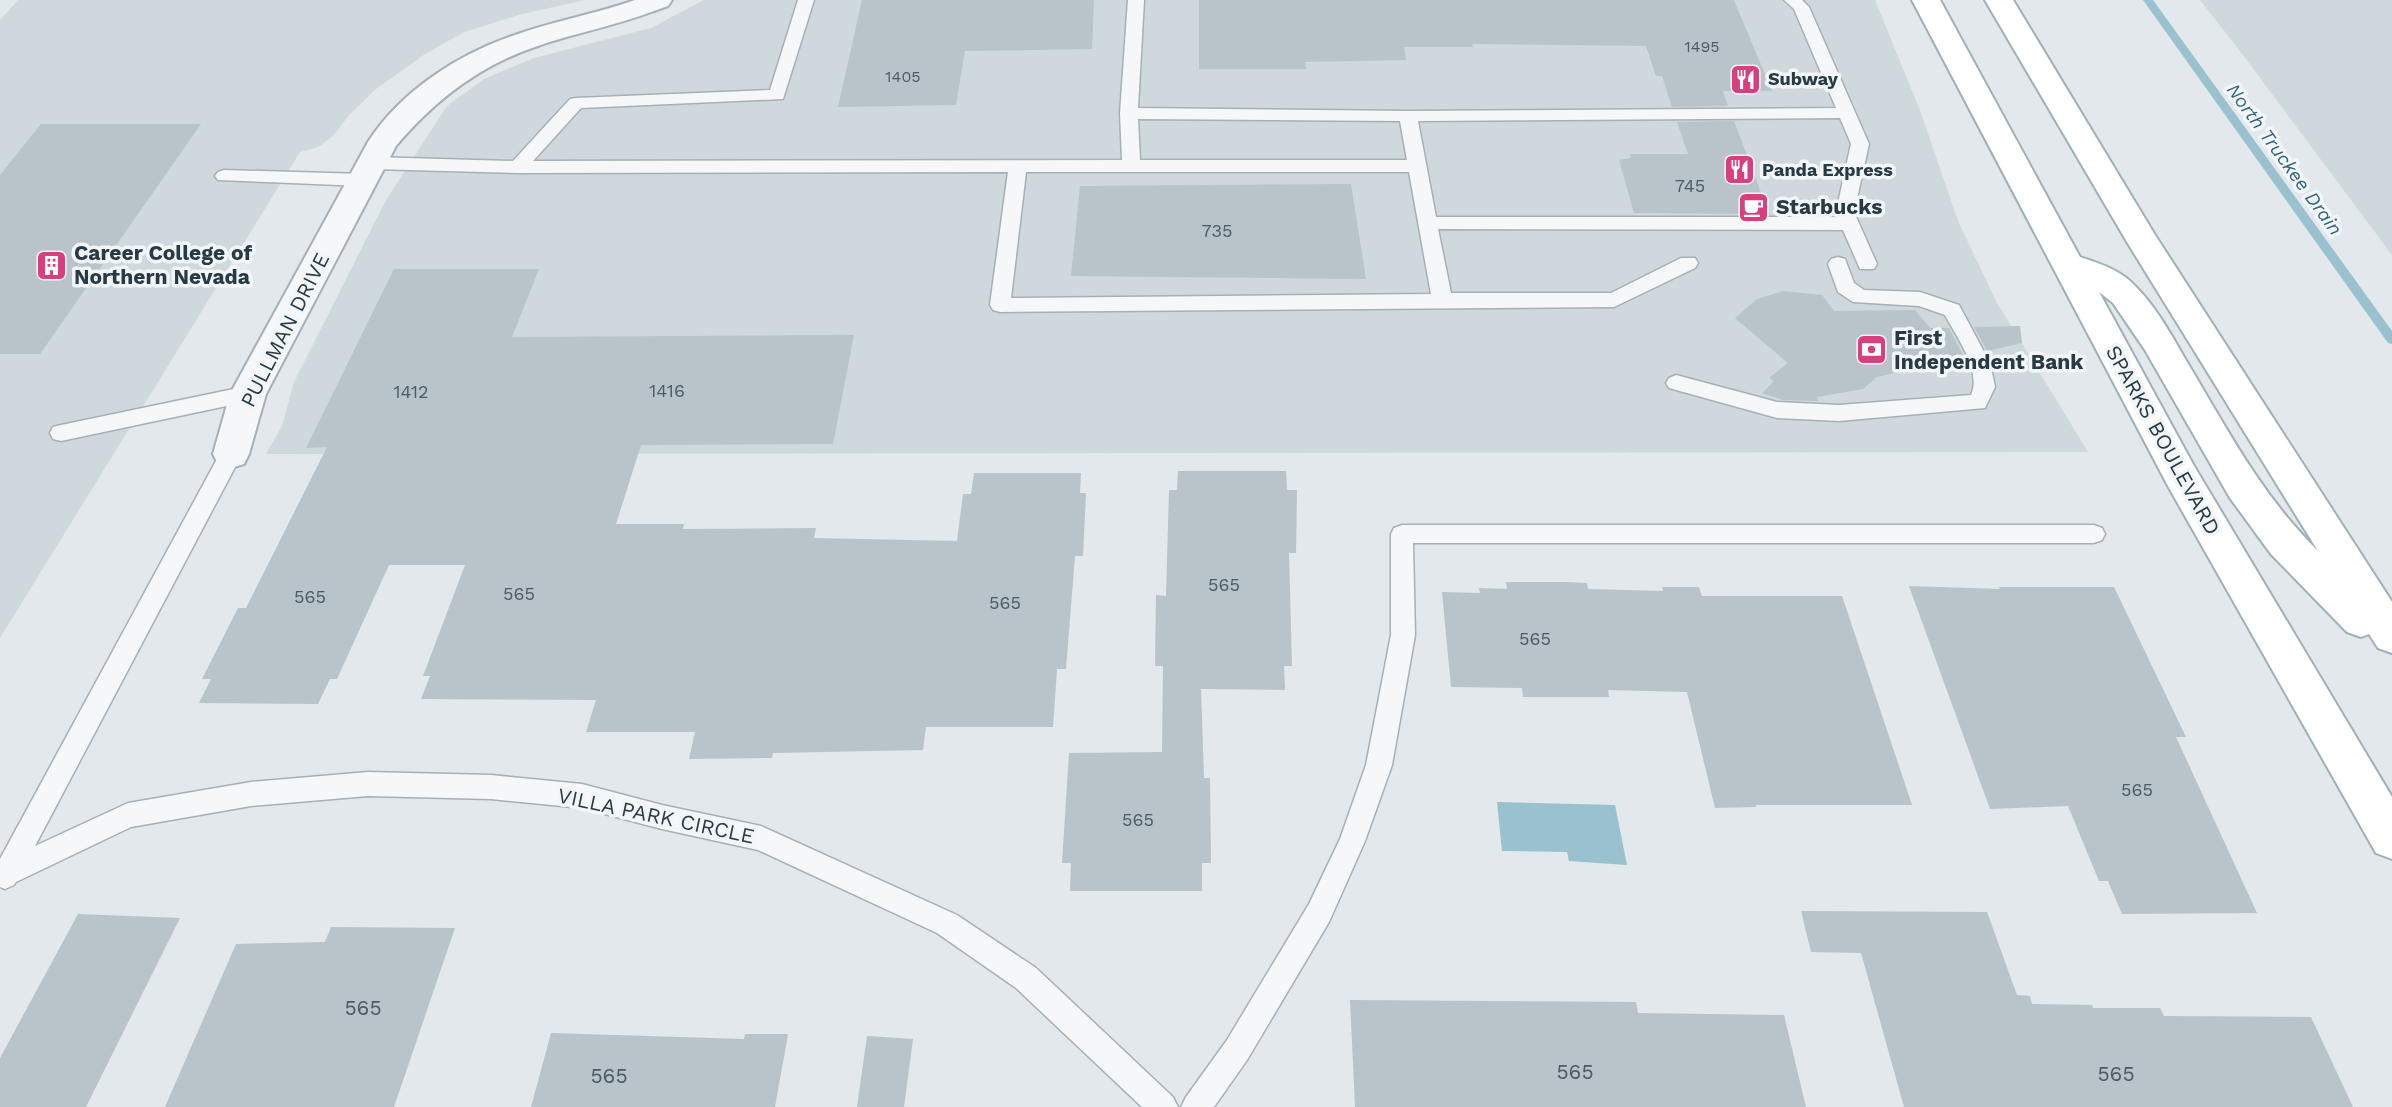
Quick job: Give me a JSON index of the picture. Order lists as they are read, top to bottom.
{
  "streets": {
    "main road": ["SPARKS BOULEVARD"],
    "street": ["PULLMAN DRIVE"],
    "lane": ["VILLA PARK CIRCLE"]
  },
  "crossings": [
    ["PULLMAN DRIVE", "VILLA PARK CIRCLE"]
  ],
  "water": ["North Truckee Drain"],
  "places": {
    "restaurant": ["Subway", "Panda Express"],
    "cafe": ["Starbucks"],
    "building": ["Career College of Northern Nevada"],
    "bank": ["First Independent Bank"]
  },
  "house_numbers": [
    "1495",
    "1405",
    "745",
    "735",
    "1416",
    "1412",
    "565",
    "565",
    "565",
    "565",
    "565",
    "565",
    "565",
    "565",
    "565",
    "565",
    "565"
  ]
}
